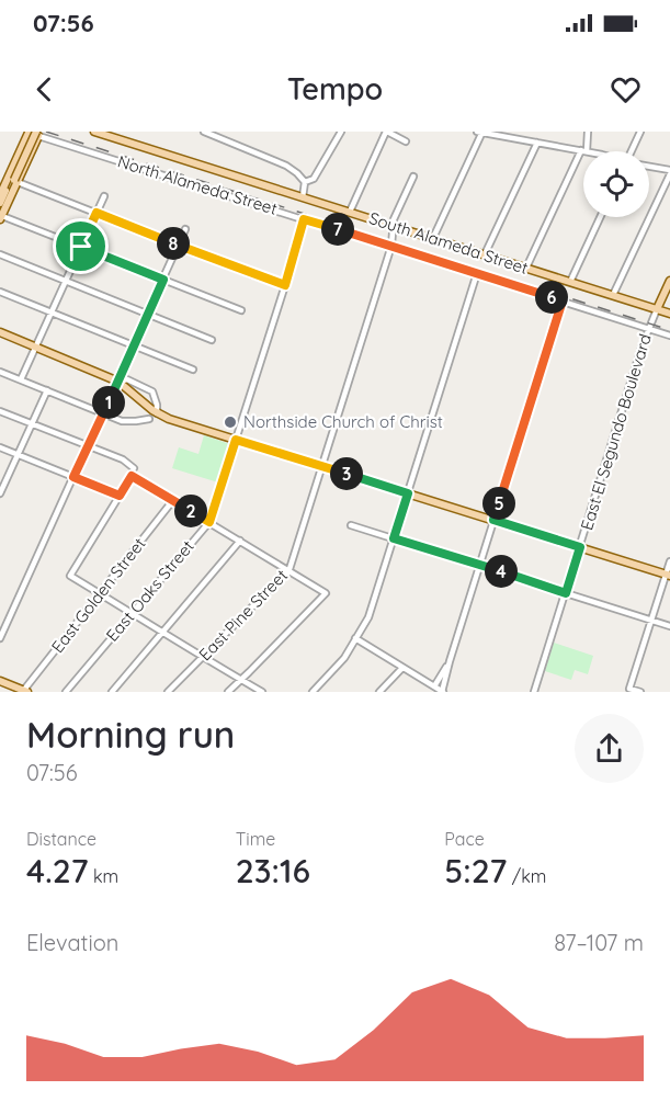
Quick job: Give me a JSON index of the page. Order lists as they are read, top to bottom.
{
  "streets": {
    "main road": ["North Alameda Street", "South Alameda Street", "East El Segundo Boulevard"],
    "street": ["East Oaks Street", "East Golden Street", "East Pine Street"]
  },
  "crossings": [
    ["North Alameda Street", "South Alameda Street"],
    ["North Alameda Street", "East El Segundo Boulevard"],
    ["North Alameda Street", "East Oaks Street"],
    ["North Alameda Street", "East Pine Street"],
    ["South Alameda Street", "East El Segundo Boulevard"],
    ["South Alameda Street", "East Pine Street"]
  ],
  "places": ["Northside Church of Christ"],
  "page": {
    "status": "07:56",
    "header": "Tempo",
    "pins": [
      "7",
      "8",
      "6",
      "1",
      "3",
      "5",
      "2",
      "4"
    ],
    "heading": ["Morning run", "07:56"],
    "stats": [
      ["Distance", "4.27 km"],
      ["Time", "23:16"],
      ["Pace", "5:27 /km"]
    ],
    "chart": ["Elevation", "87–107 m"]
  }
}
